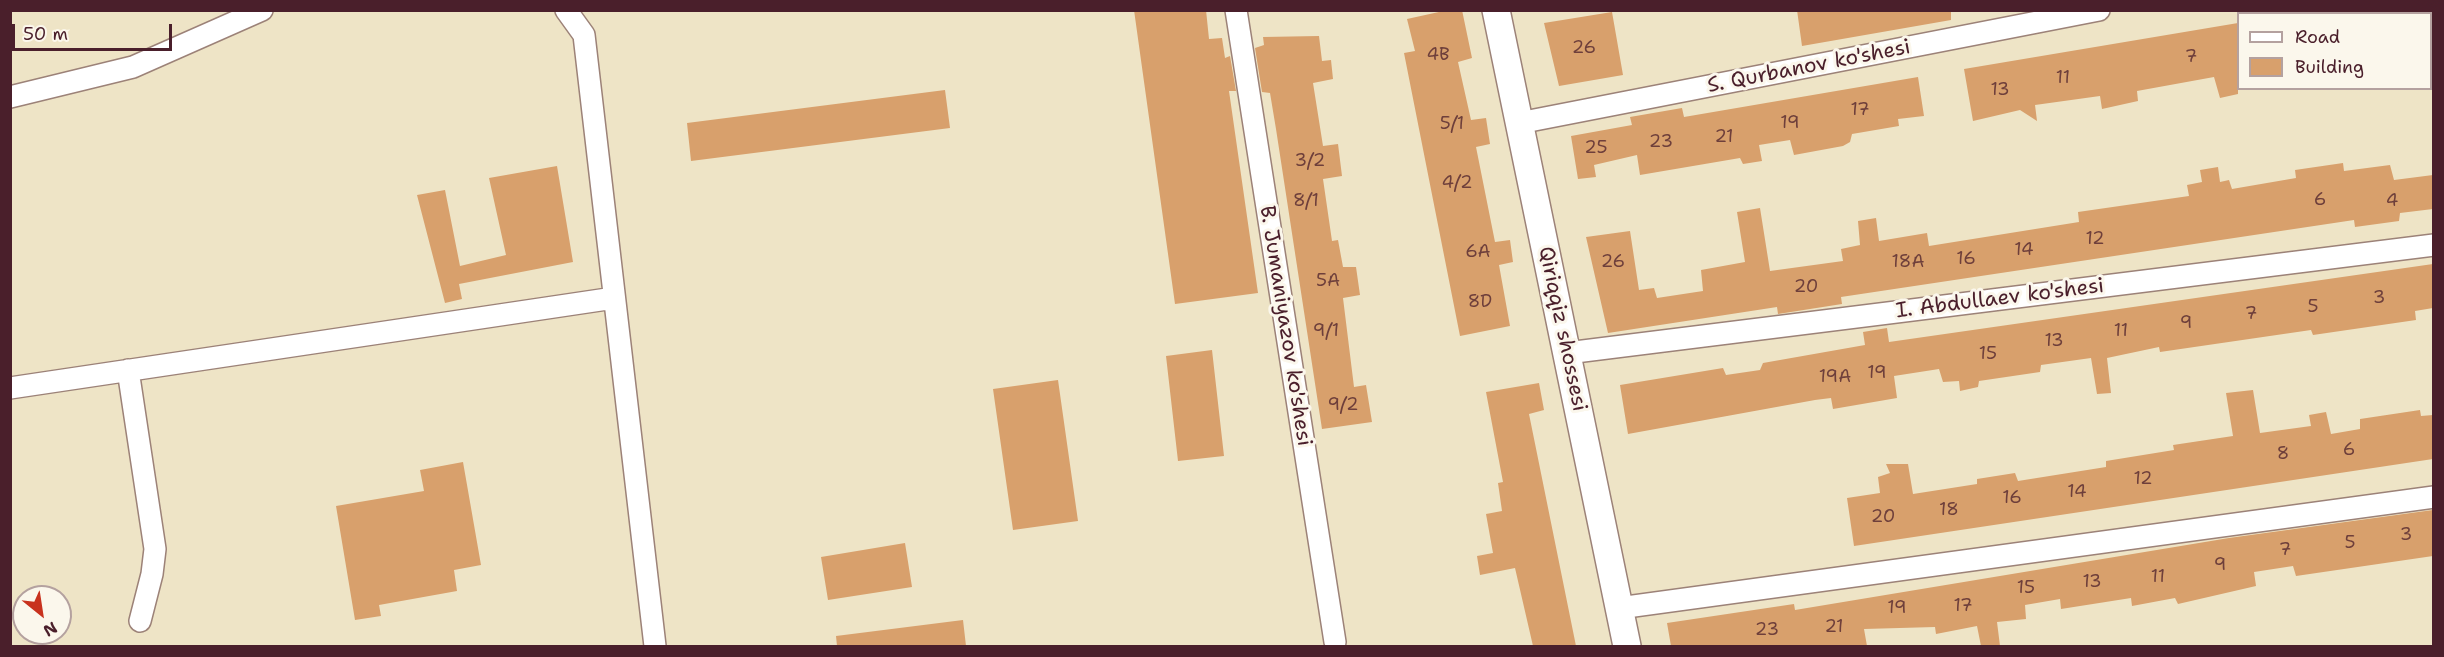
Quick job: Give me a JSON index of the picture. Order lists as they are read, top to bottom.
{
  "streets": {
    "main road": ["Qiriqqiz shossesi"],
    "street": ["S. Qurbanov ko'shesi", "I. Abdullaev ko'shesi", "B. Jumaniyazov ko'shesi"]
  },
  "crossings": [
    ["S. Qurbanov ko'shesi", "Qiriqqiz shossesi"],
    ["I. Abdullaev ko'shesi", "Qiriqqiz shossesi"]
  ],
  "house_numbers": [
    "26",
    "4B",
    "7",
    "11",
    "13",
    "17",
    "19",
    "5/1",
    "21",
    "23",
    "25",
    "3/2",
    "4/2",
    "6",
    "8/1",
    "4",
    "12",
    "14",
    "6A",
    "16",
    "26",
    "18A",
    "5A",
    "20",
    "3",
    "8D",
    "5",
    "7",
    "9",
    "9/1",
    "11",
    "13",
    "15",
    "19",
    "19A",
    "9/2",
    "6",
    "8",
    "12",
    "14",
    "16",
    "18",
    "20",
    "3",
    "5",
    "7",
    "9",
    "11",
    "13",
    "15",
    "17",
    "19",
    "21",
    "23"
  ],
  "legend": ["Road", "Building"],
  "scale_bar": "50 m",
  "north": "bottom right"
}
